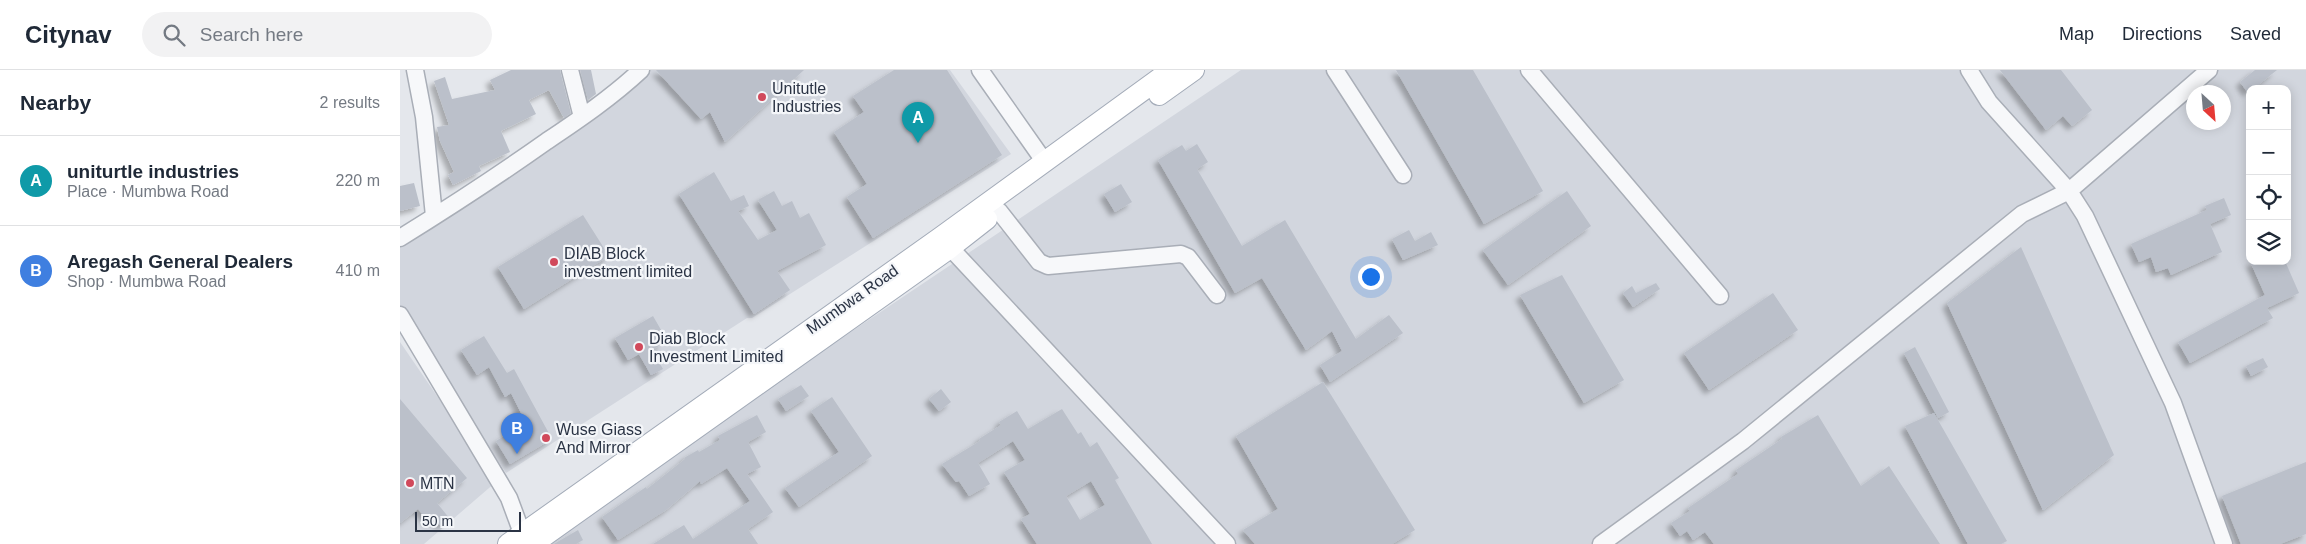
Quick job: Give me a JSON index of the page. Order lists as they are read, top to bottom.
{
  "streets": {
    "main road": ["Mumbwa Road"]
  },
  "places": [
    "Unitutle Industries",
    "DIAB Block investment limited",
    "Diab Block Investment Limited",
    "Wuse Giass And Mirror",
    "MTN"
  ],
  "scale_bar": "50 m",
  "north": "bottom right",
  "page": {
    "header": "Citynav",
    "search": "Search here",
    "nav": ["Map", "Directions", "Saved"],
    "heading": ["Nearby", "2 results"],
    "map_buttons": ["+", "−"],
    "pins": ["A", "B"],
    "list": [
      {
        "mark": "A",
        "name": "uniturtle industries",
        "note": "Place · Mumbwa Road",
        "value": "220 m"
      },
      {
        "mark": "B",
        "name": "Aregash General Dealers",
        "note": "Shop · Mumbwa Road",
        "value": "410 m"
      }
    ],
    "scale": "50 m"
  }
}
